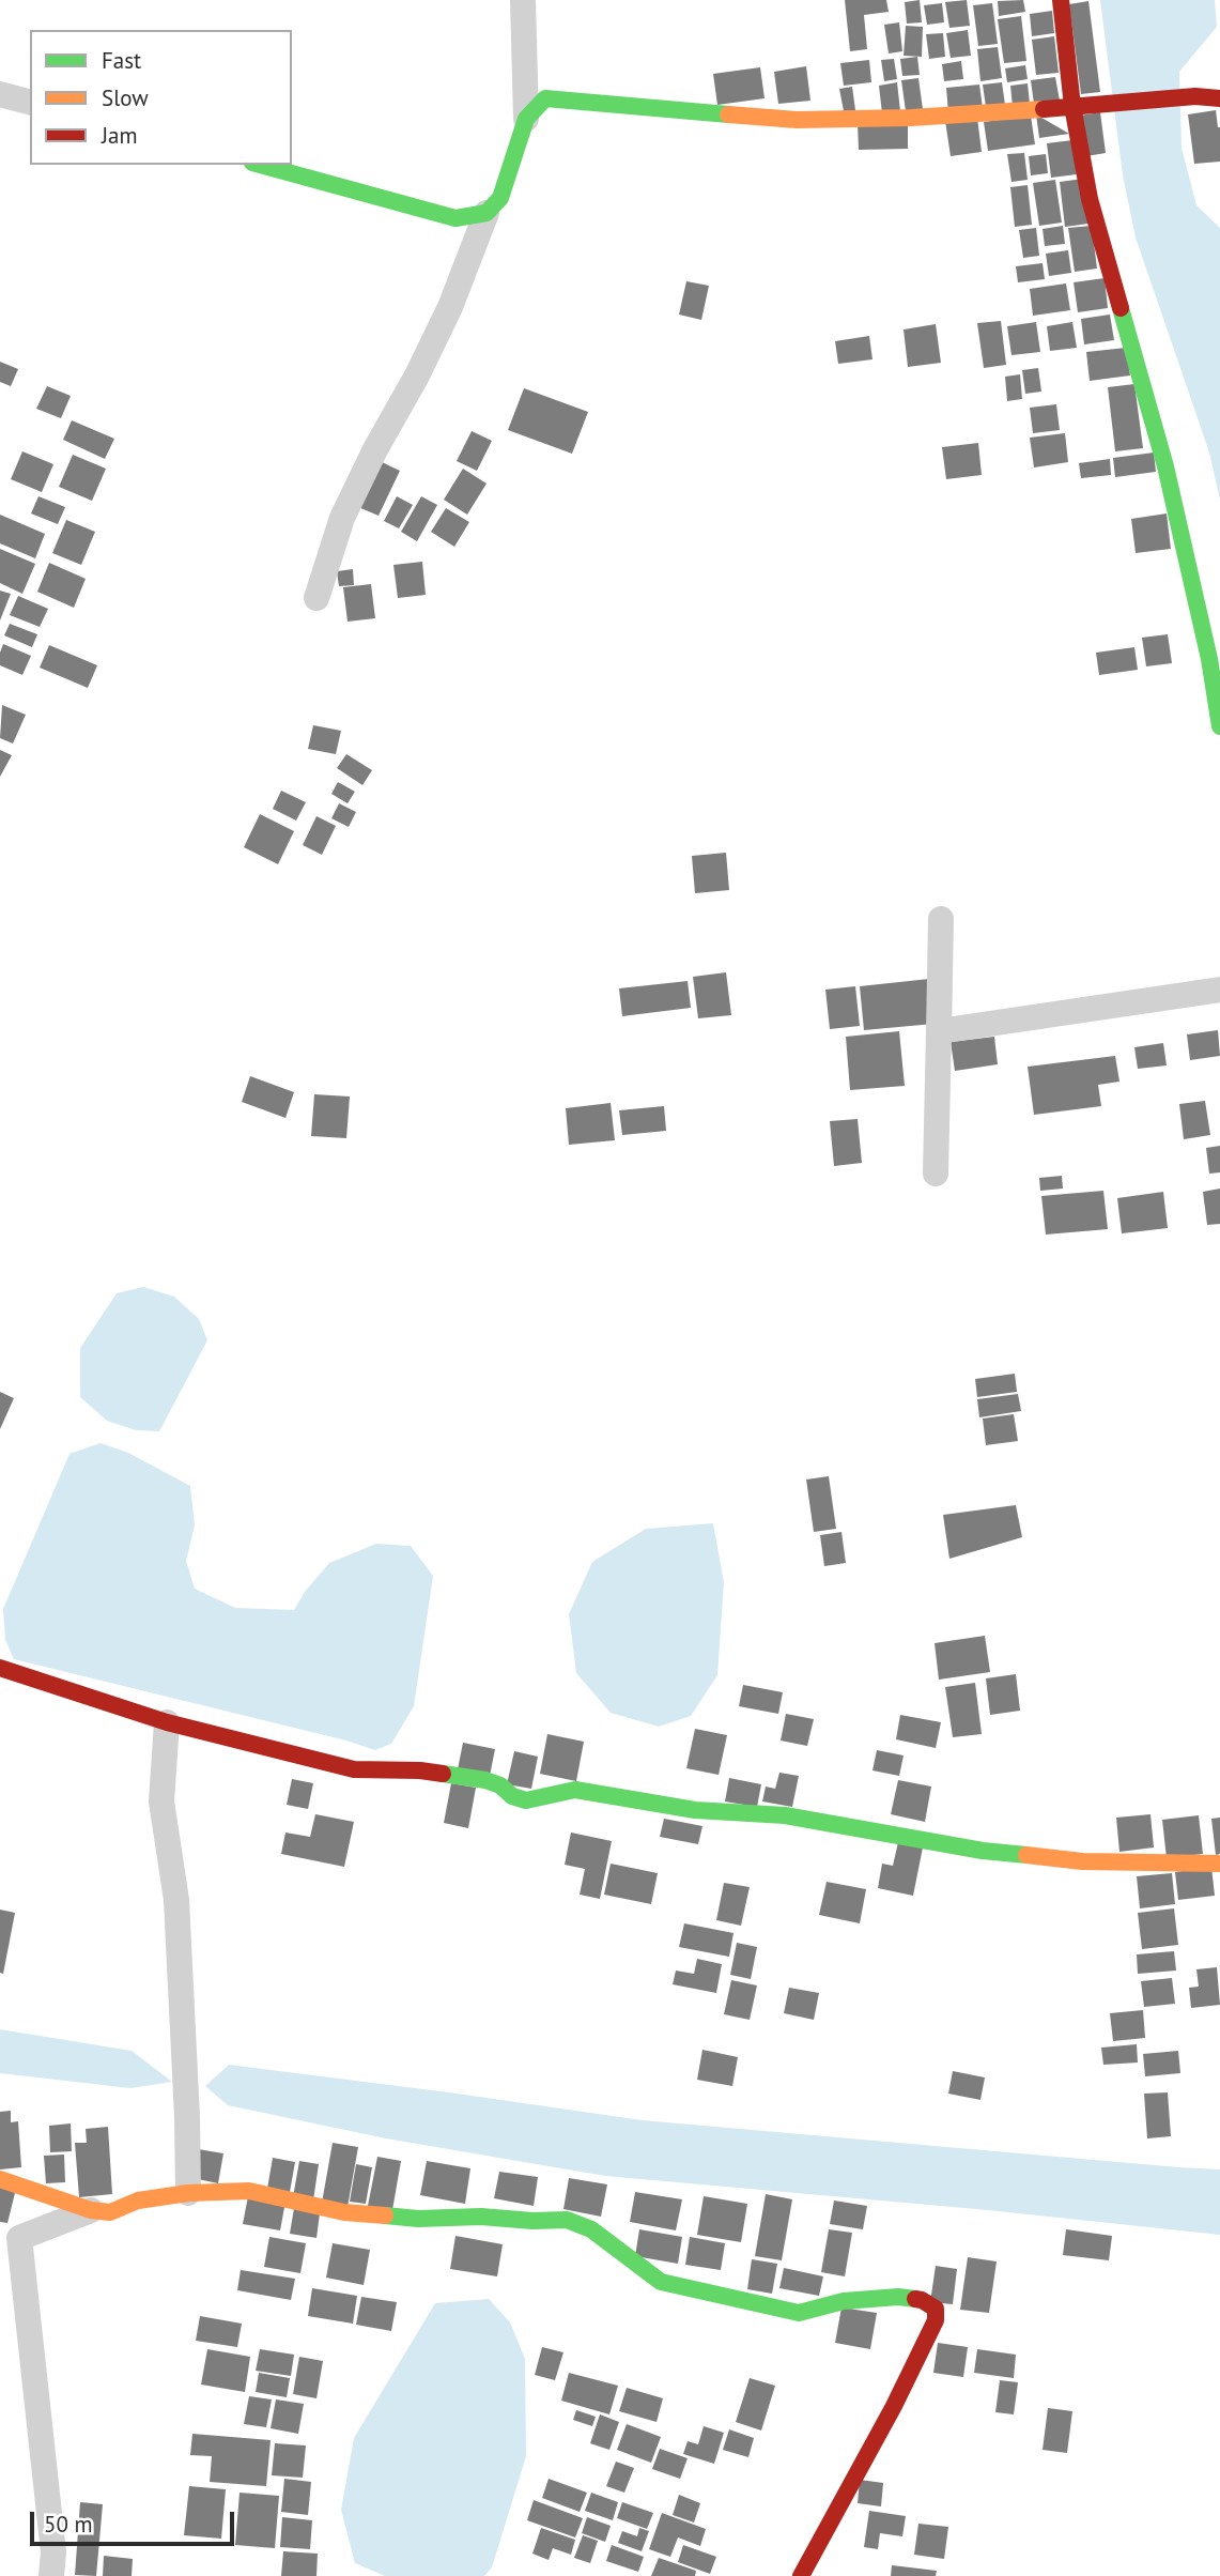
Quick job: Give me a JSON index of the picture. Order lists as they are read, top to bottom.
{
  "legend": ["Fast", "Slow", "Jam"],
  "scale_bar": "50 m"
}
